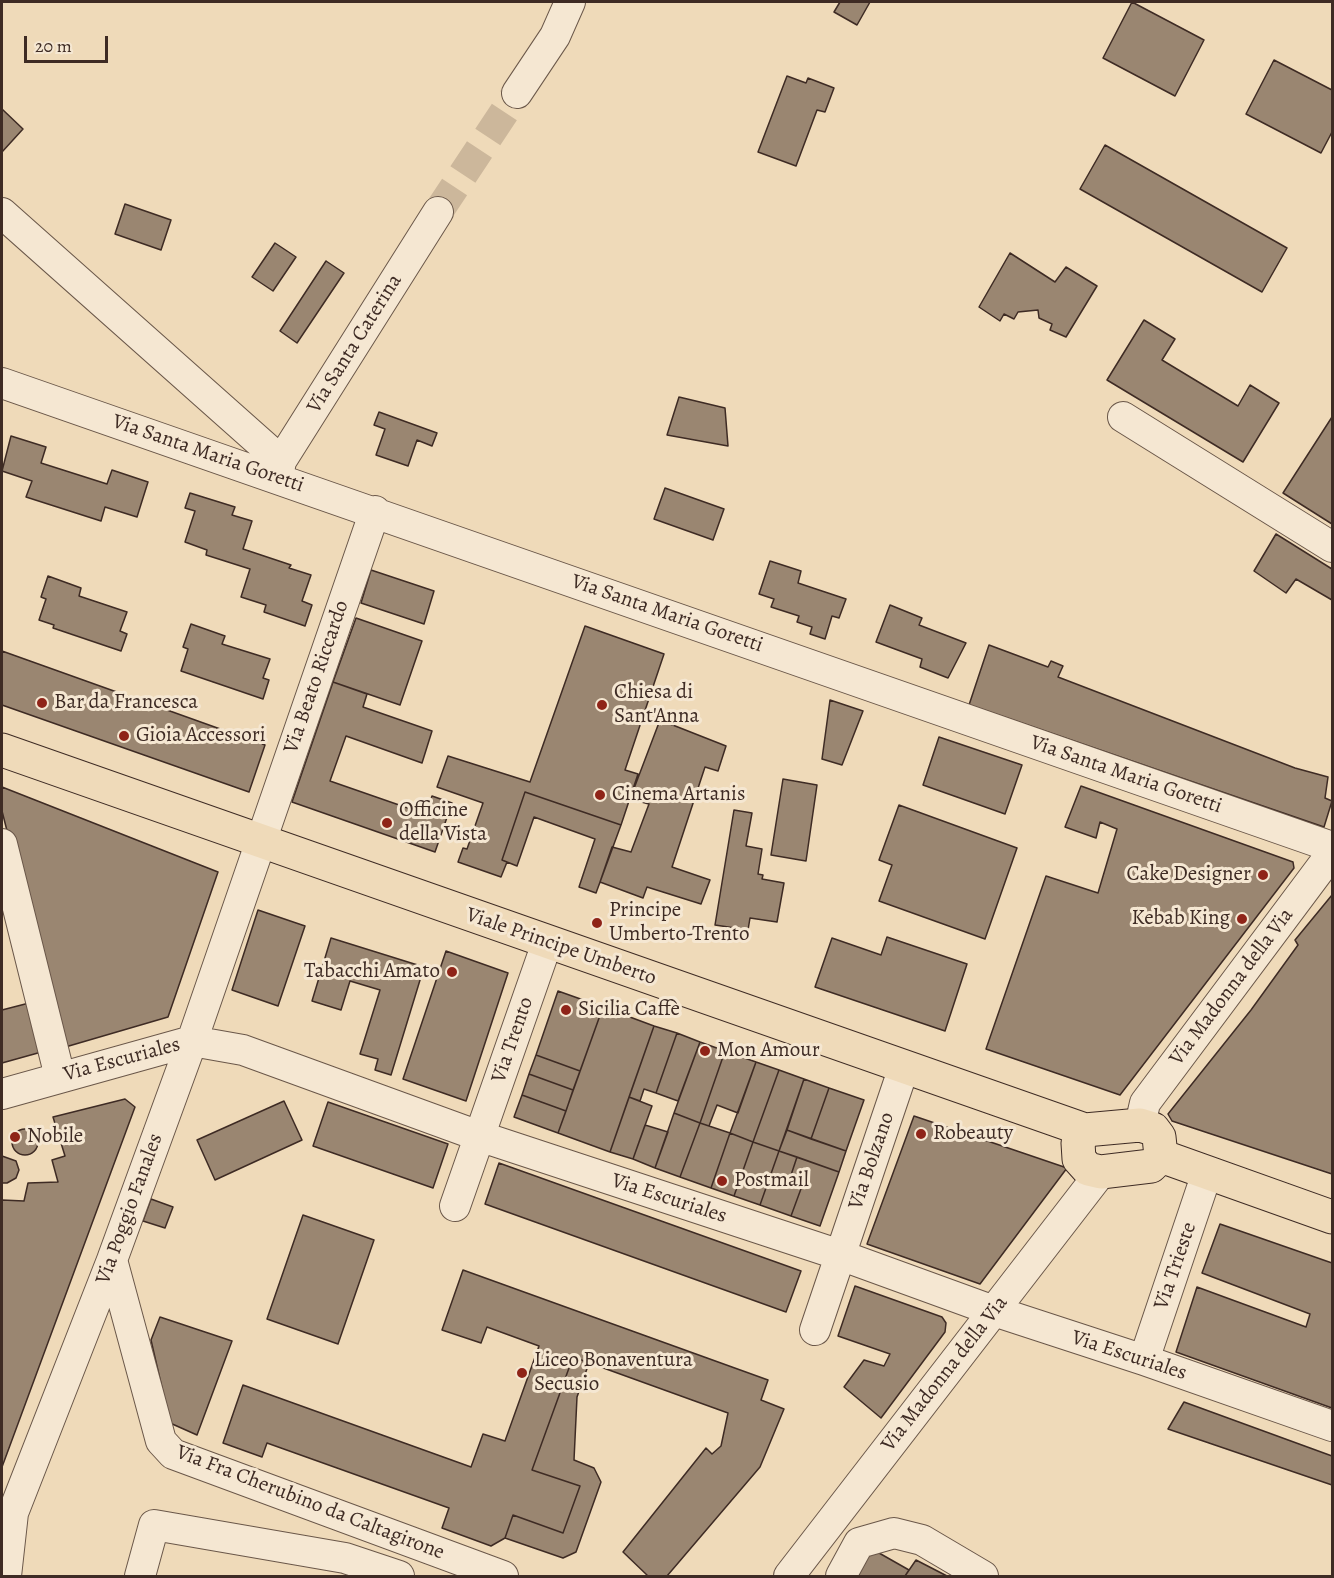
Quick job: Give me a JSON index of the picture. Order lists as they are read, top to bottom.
{
  "streets": {
    "main road": ["Viale Principe Umberto"],
    "street": [
      "Via Santa Caterina",
      "Via Santa Maria Goretti",
      "Via Beato Riccardo",
      "Via Madonna della Via",
      "Via Trento",
      "Via Escuriales",
      "Via Bolzano",
      "Via Poggio Fanales",
      "Via Trieste",
      "Via Fra Cherubino da Caltagirone"
    ]
  },
  "crossings": [
    ["Via Santa Caterina", "Via Santa Maria Goretti"],
    ["Via Santa Maria Goretti", "Via Beato Riccardo"],
    ["Via Beato Riccardo", "Viale Principe Umberto"],
    ["Via Beato Riccardo", "Via Poggio Fanales"],
    ["Viale Principe Umberto", "Via Trento"],
    ["Viale Principe Umberto", "Via Bolzano"],
    ["Viale Principe Umberto", "Via Poggio Fanales"],
    ["Via Madonna della Via", "Via Escuriales"],
    ["Via Trento", "Via Escuriales"],
    ["Via Escuriales", "Via Bolzano"],
    ["Via Escuriales", "Via Poggio Fanales"],
    ["Via Escuriales", "Via Trieste"],
    ["Via Poggio Fanales", "Via Fra Cherubino da Caltagirone"]
  ],
  "places": [
    "Bar da Francesca",
    "Chiesa di Sant'Anna",
    "Gioia Accessori",
    "Cinema Artanis",
    "Officine della Vista",
    "Cake Designer",
    "Kebab King",
    "Principe Umberto-Trento",
    "Tabacchi Amato",
    "Sicilia Caffè",
    "Mon Amour",
    "Robeauty",
    "Nobile",
    "Postmail",
    "Liceo Bonaventura Secusio"
  ],
  "scale_bar": "20 m"
}
